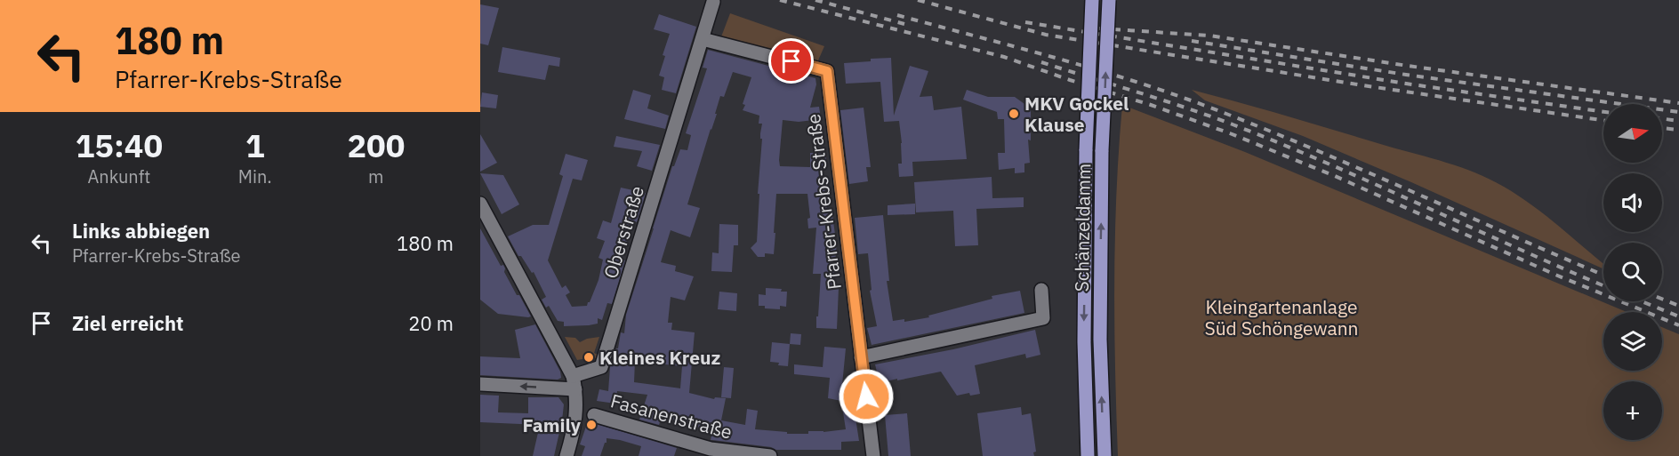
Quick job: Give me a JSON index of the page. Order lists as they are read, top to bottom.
{
  "streets": {
    "main road": ["Schänzeldamm"],
    "street": ["Pfarrer-Krebs-Straße", "Oberstraße", "Fasanenstraße"]
  },
  "crossings": [
    ["Pfarrer-Krebs-Straße", "Oberstraße"]
  ],
  "parks": ["Kleingartenanlage Süd Schöngewann"],
  "places": ["MKV Gockel Klause", "Kleines Kreuz", "Family"],
  "north": "right",
  "page": {
    "turn": ["180 m", "Pfarrer-Krebs-Straße"],
    "map_buttons": "+",
    "eta": [
      "15:40",
      "Ankunft",
      "1",
      "Min.",
      "200",
      "m"
    ],
    "list": [
      {
        "name": "Links abbiegen",
        "note": "Pfarrer-Krebs-Straße",
        "value": "180 m"
      },
      {
        "name": "Ziel erreicht",
        "value": "20 m"
      }
    ]
  }
}
